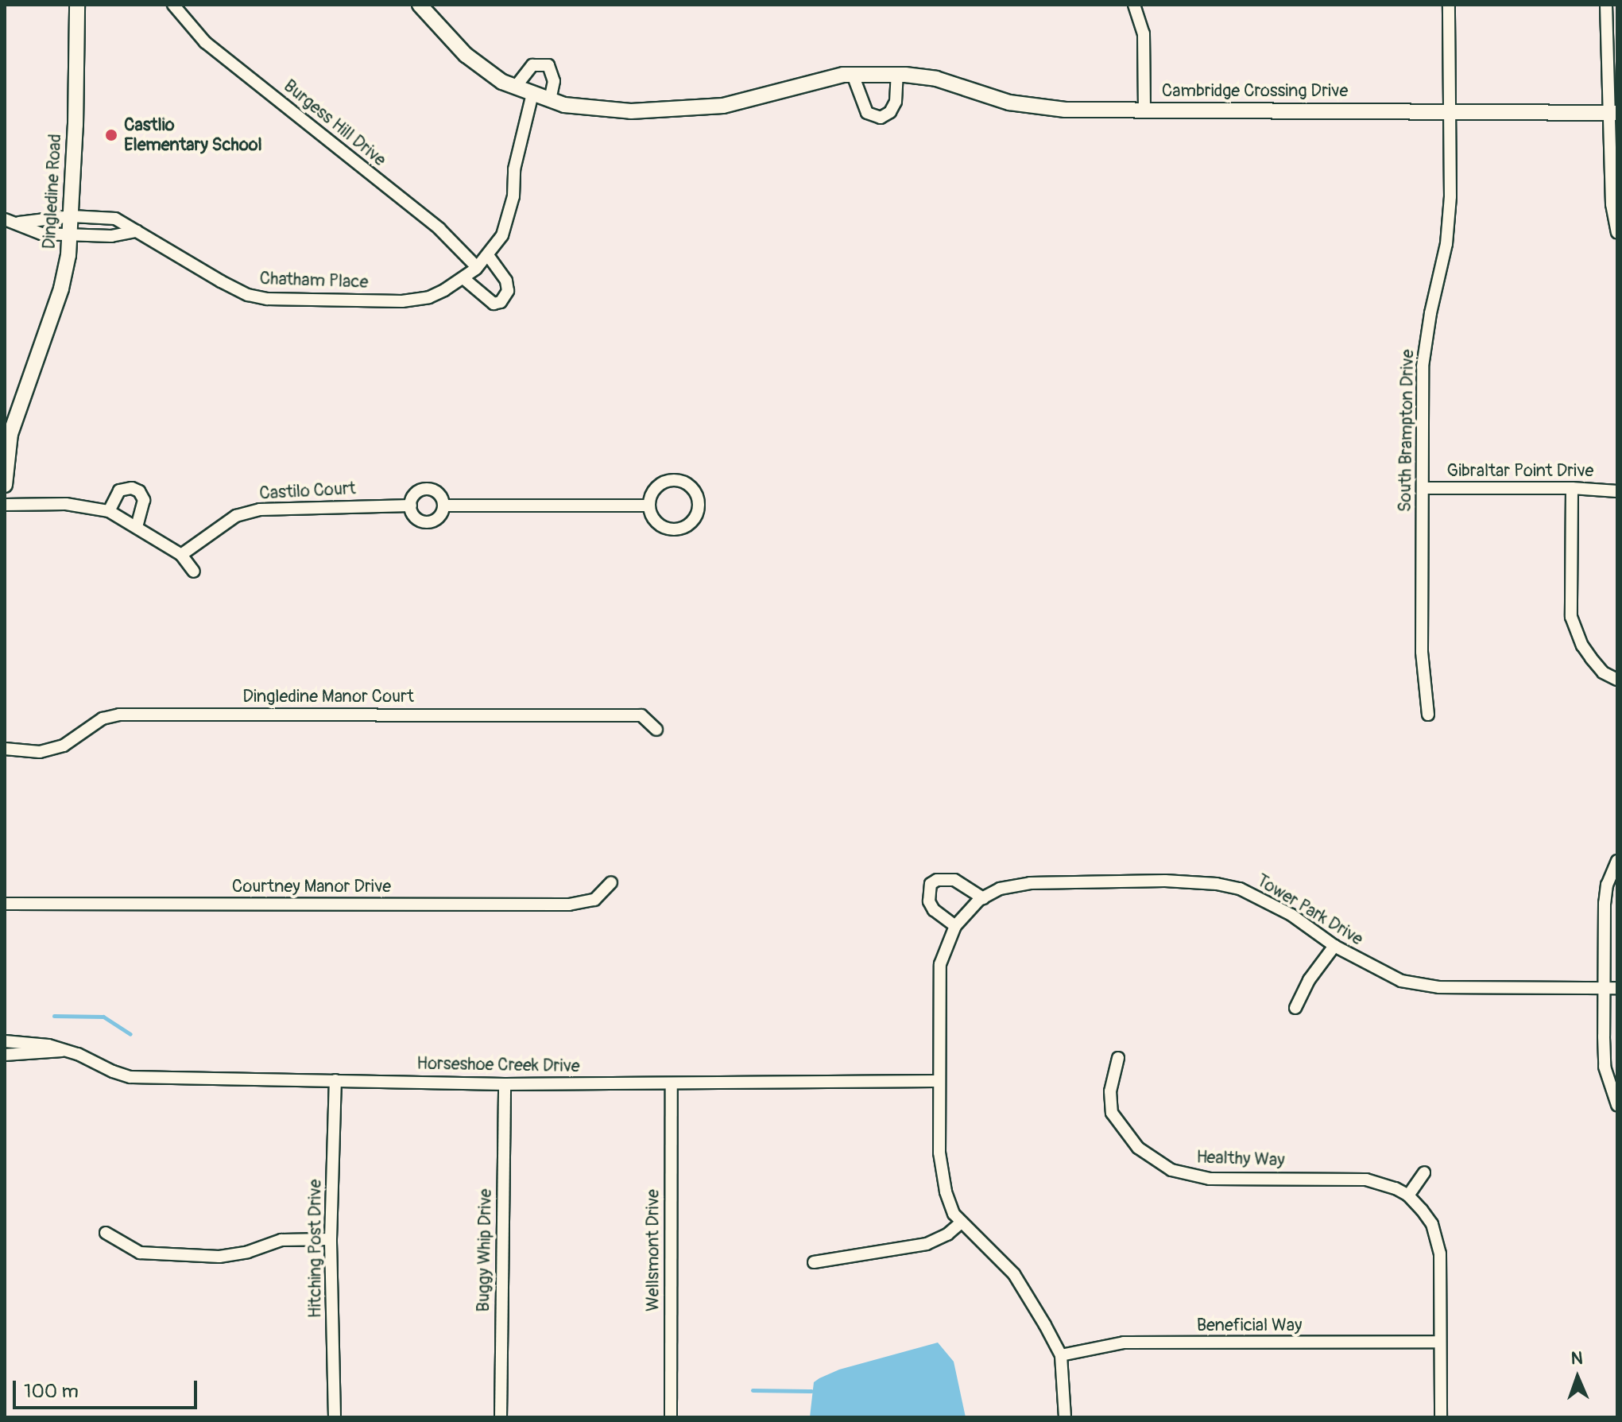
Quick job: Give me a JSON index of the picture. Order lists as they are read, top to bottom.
{
  "streets": {
    "street": [
      "Cambridge Crossing Drive",
      "Burgess Hill Drive",
      "Dingledine Road",
      "Chatham Place",
      "South Brampton Drive",
      "Gibraltar Point Drive",
      "Castilo Court",
      "Dingledine Manor Court",
      "Courtney Manor Drive",
      "Tower Park Drive",
      "Horseshoe Creek Drive",
      "Healthy Way",
      "Hitching Post Drive",
      "Buggy Whip Drive",
      "Wellsmont Drive",
      "Beneficial Way"
    ]
  },
  "crossings": [
    ["Cambridge Crossing Drive", "Chatham Place"],
    ["Cambridge Crossing Drive", "South Brampton Drive"],
    ["Burgess Hill Drive", "Chatham Place"],
    ["Dingledine Road", "Chatham Place"],
    ["South Brampton Drive", "Gibraltar Point Drive"],
    ["Tower Park Drive", "Horseshoe Creek Drive"],
    ["Tower Park Drive", "Beneficial Way"],
    ["Horseshoe Creek Drive", "Hitching Post Drive"],
    ["Horseshoe Creek Drive", "Buggy Whip Drive"],
    ["Horseshoe Creek Drive", "Wellsmont Drive"],
    ["Healthy Way", "Beneficial Way"]
  ],
  "places": ["Castlio Elementary School"],
  "scale_bar": "100 m",
  "north": "top"
}
